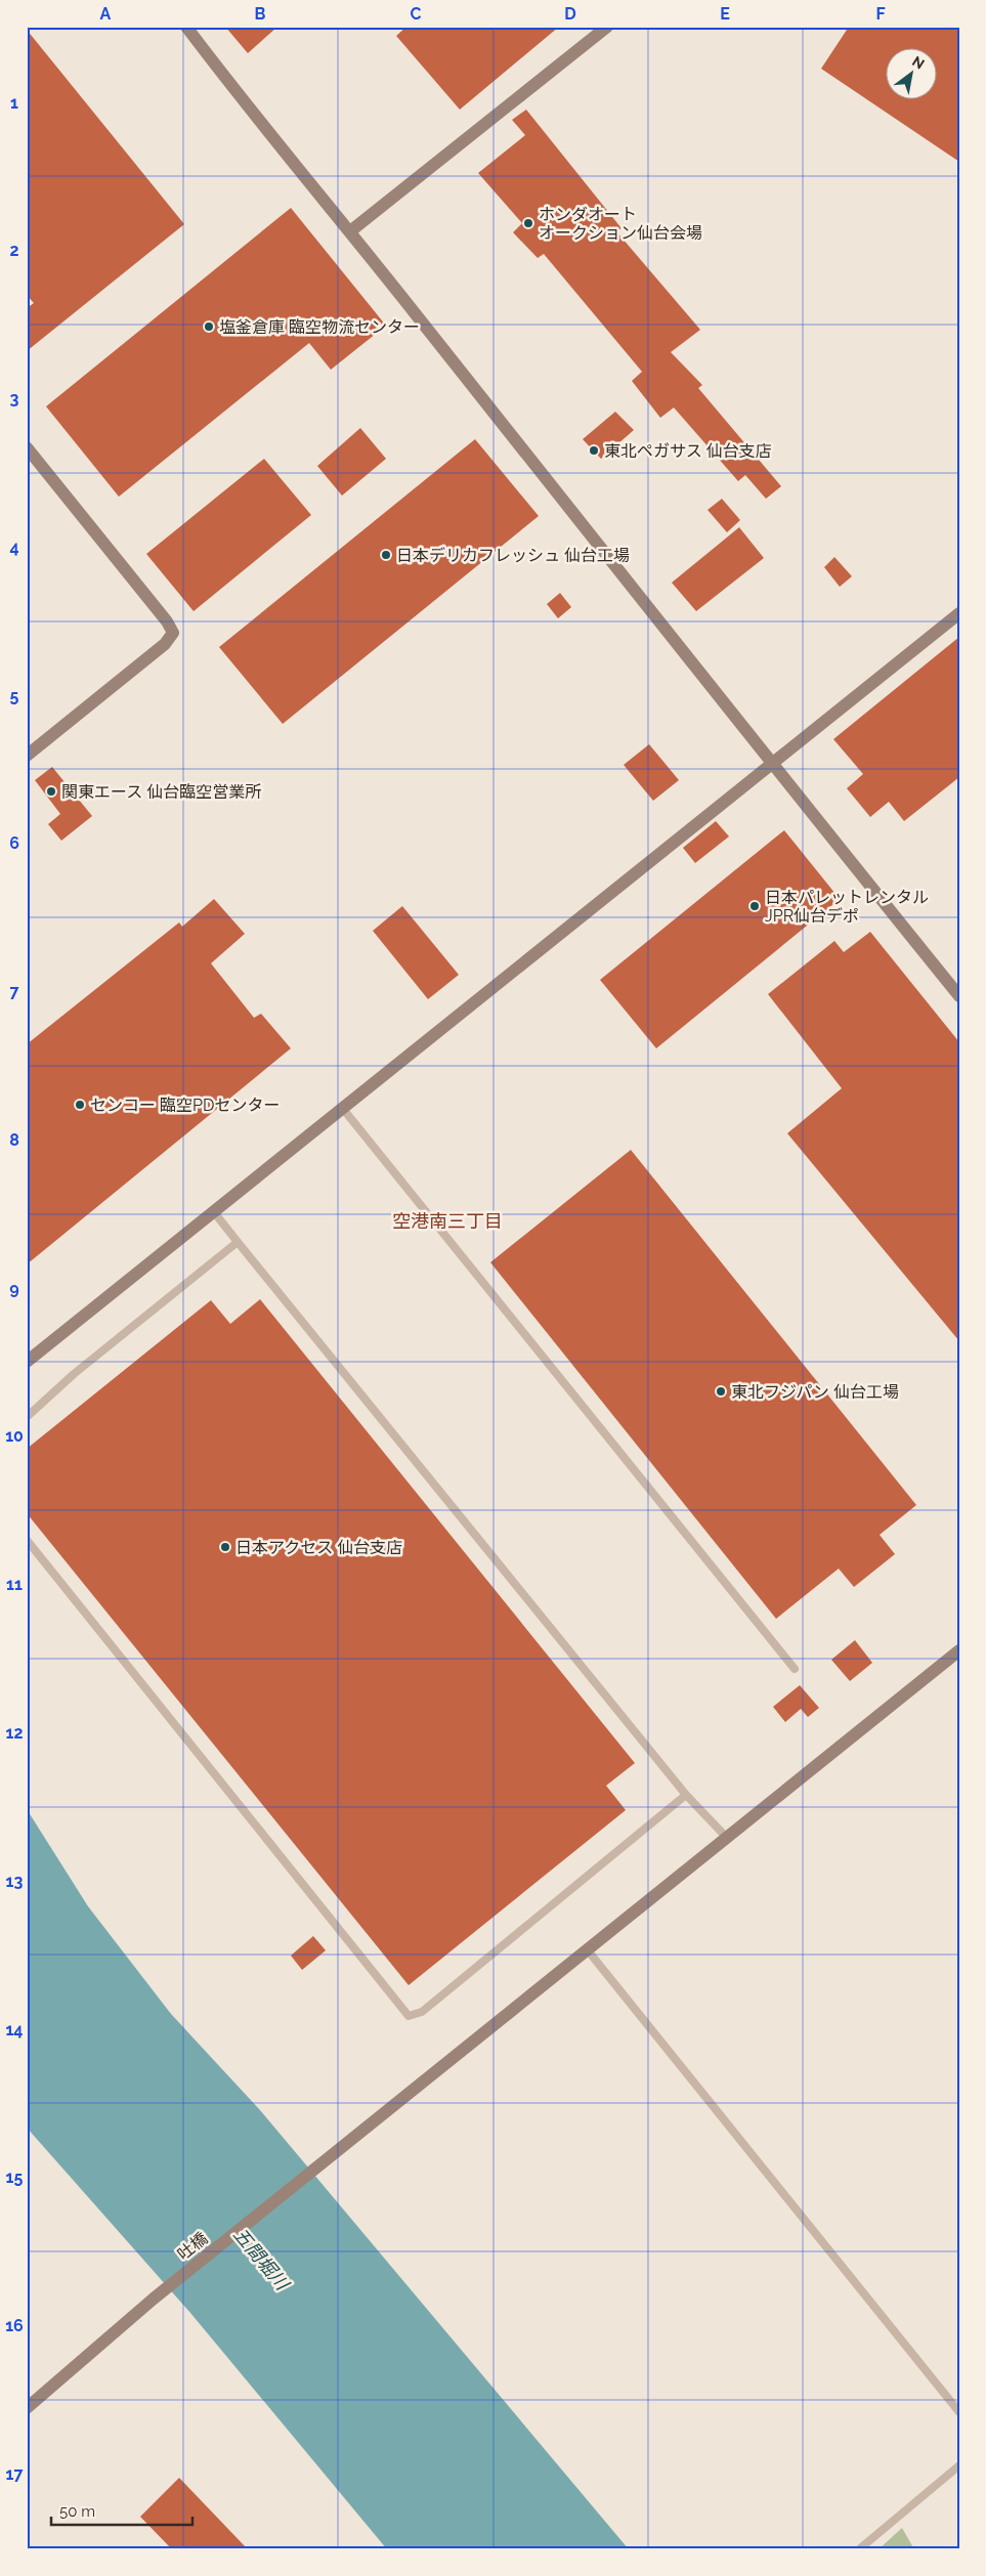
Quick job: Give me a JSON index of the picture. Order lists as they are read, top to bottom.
{
  "streets": {
    "street": ["吐橋"]
  },
  "districts": ["空港南三丁目"],
  "water": ["五間堀川"],
  "places": [
    "ホンダオート オークション仙台会場",
    "塩釜倉庫 臨空物流センター",
    "東北ペガサス 仙台支店",
    "日本デリカフレッシュ 仙台工場",
    "関東エース 仙台臨空営業所",
    "日本パレットレンタル JPR仙台デポ",
    "センコー 臨空PDセンター",
    "東北フジパン 仙台工場",
    "日本アクセス 仙台支店"
  ],
  "scale_bar": "50 m",
  "north": "top right",
  "grid": {
    "columns": [
      "A",
      "B",
      "C",
      "D",
      "E",
      "F"
    ],
    "rows": [
      "1",
      "2",
      "3",
      "4",
      "5",
      "6",
      "7",
      "8",
      "9",
      "10",
      "11",
      "12",
      "13",
      "14",
      "15",
      "16",
      "17"
    ]
  }
}
